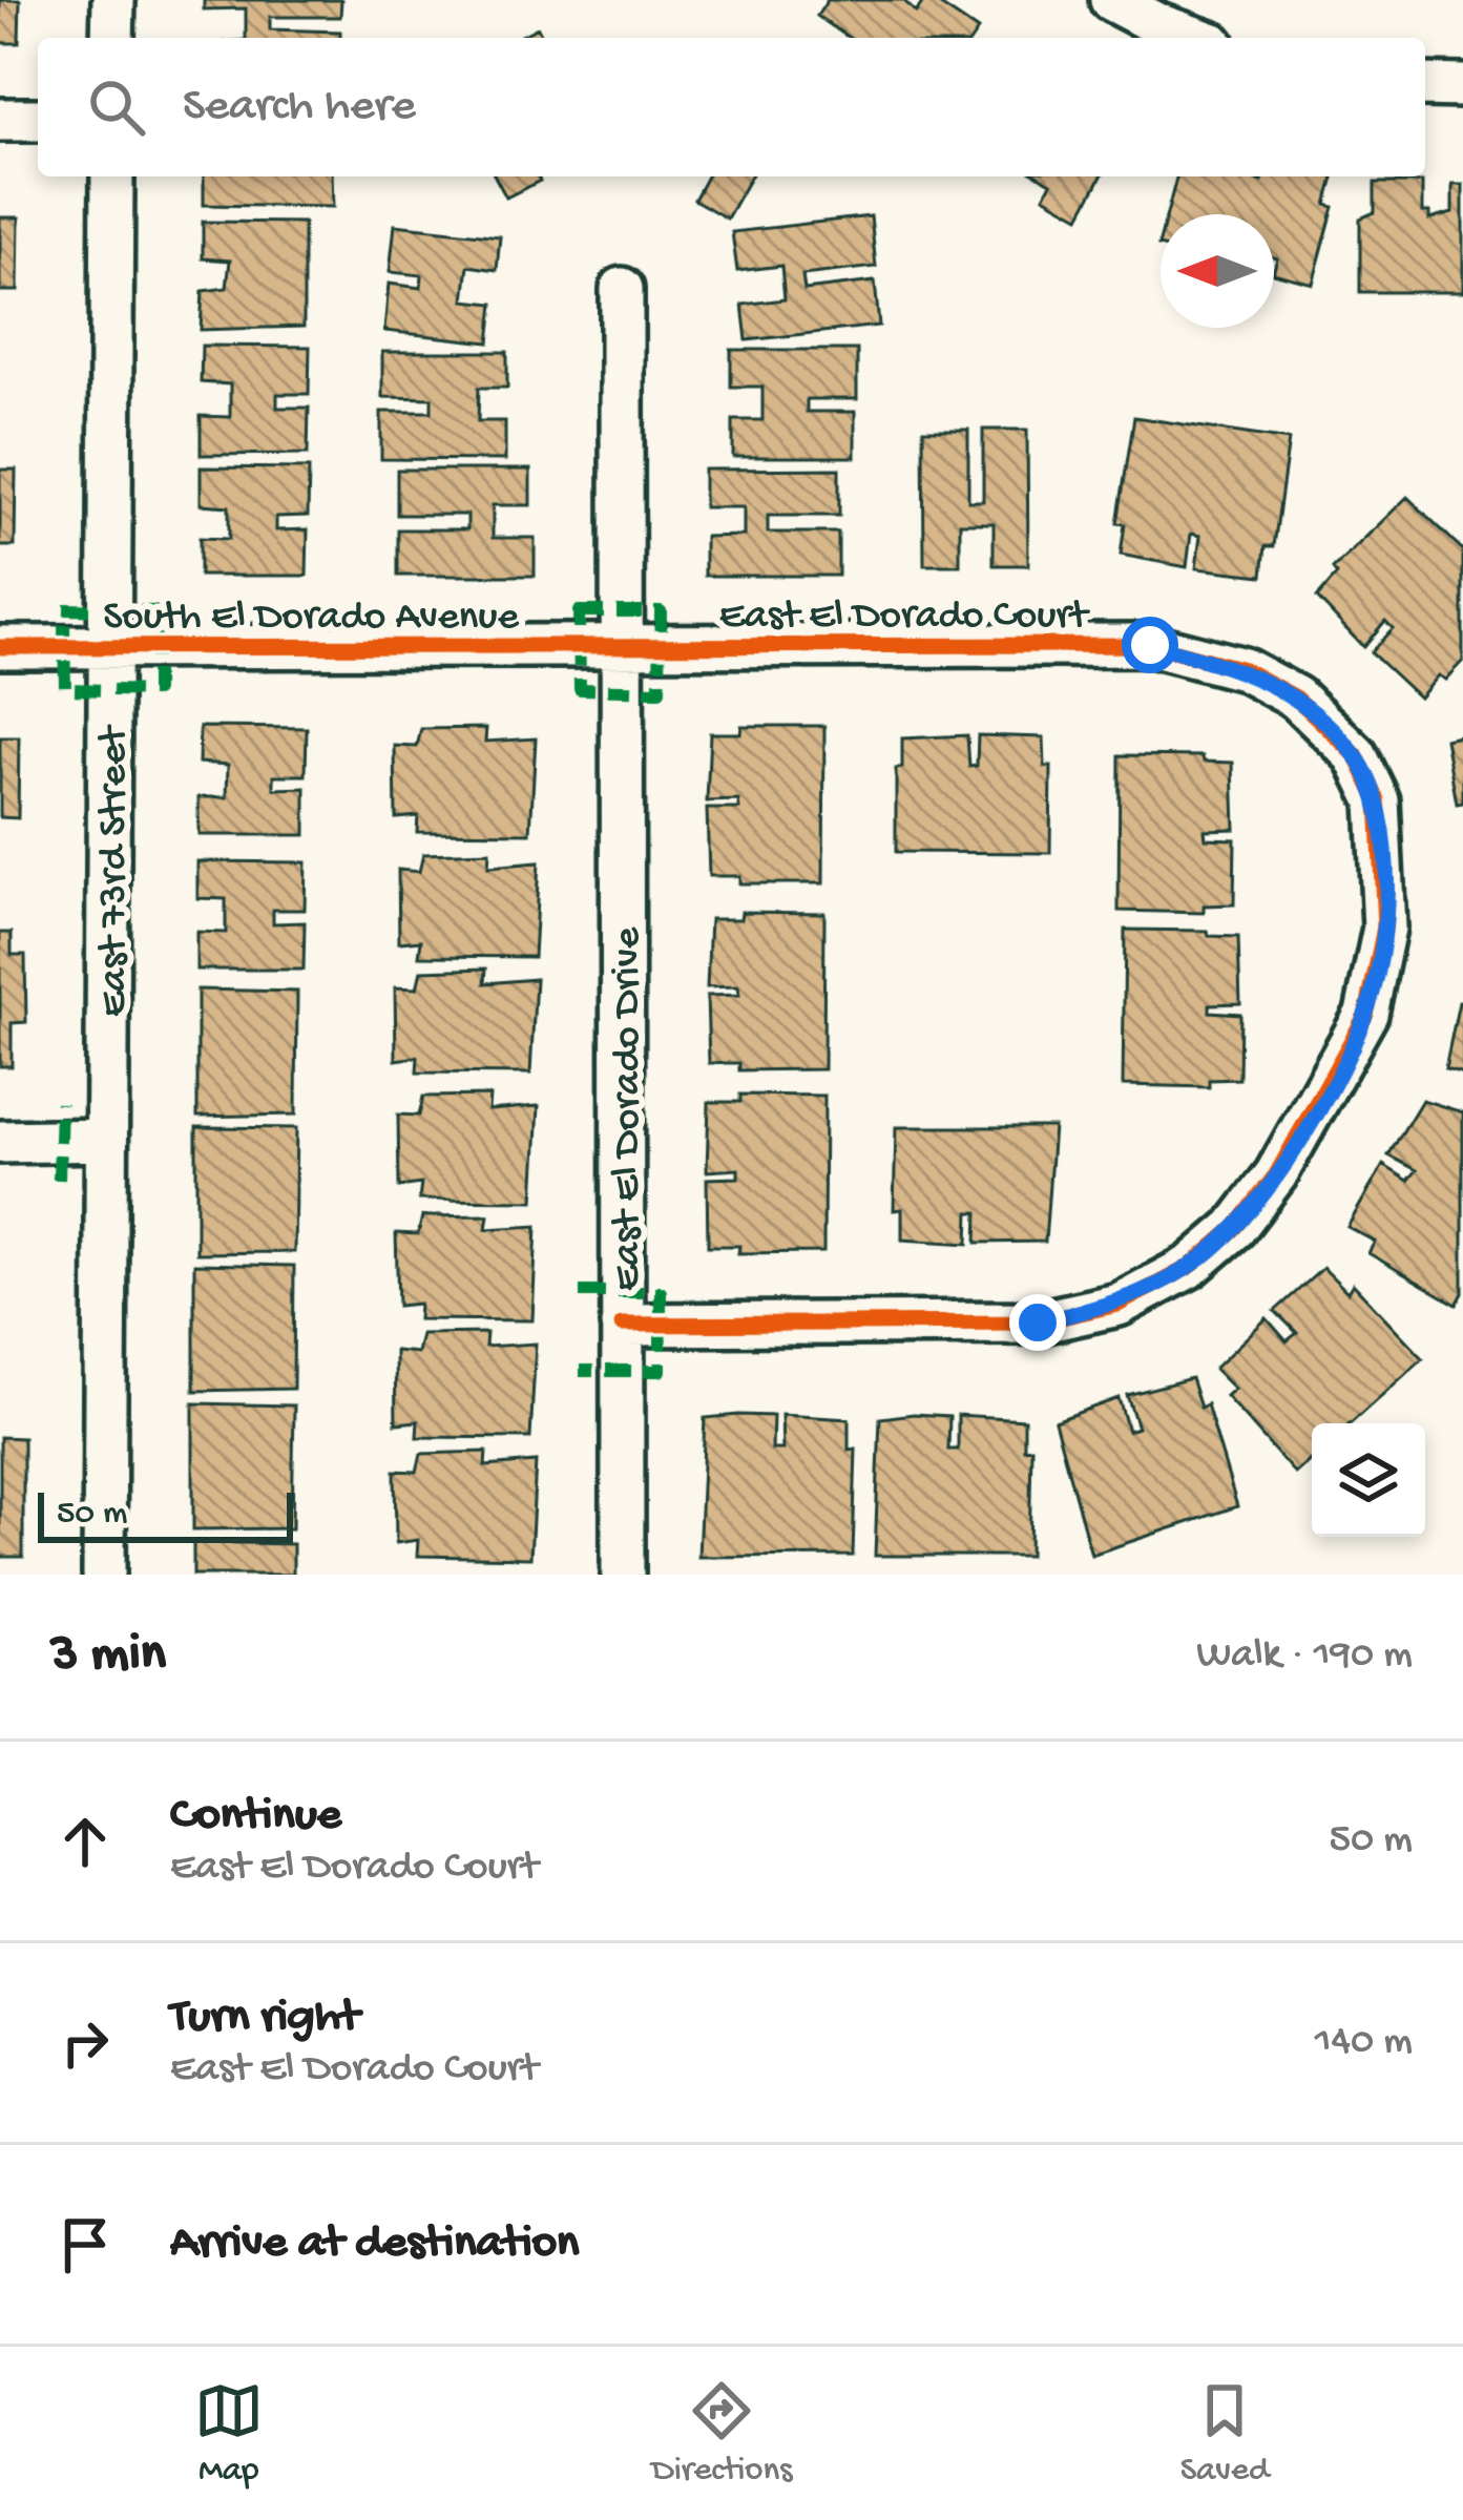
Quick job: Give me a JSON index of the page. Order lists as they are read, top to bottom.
{
  "streets": {
    "street": [
      "East El Dorado Court",
      "South El Dorado Avenue",
      "East 73rd Street",
      "East El Dorado Drive"
    ]
  },
  "crossings": [
    ["East El Dorado Court", "South El Dorado Avenue"],
    ["East El Dorado Court", "East El Dorado Drive"],
    ["South El Dorado Avenue", "East 73rd Street"],
    ["South El Dorado Avenue", "East El Dorado Drive"]
  ],
  "scale_bar": "50 m",
  "north": "left",
  "page": {
    "search": "Search here",
    "scale": "50 m",
    "heading": ["3 min", "Walk · 190 m"],
    "list": [
      ["Continue", "East El Dorado Court", "50 m"],
      ["Turn right", "East El Dorado Court", "140 m"],
      "Arrive at destination"
    ],
    "nav": ["Map", "Directions", "Saved"]
  }
}
